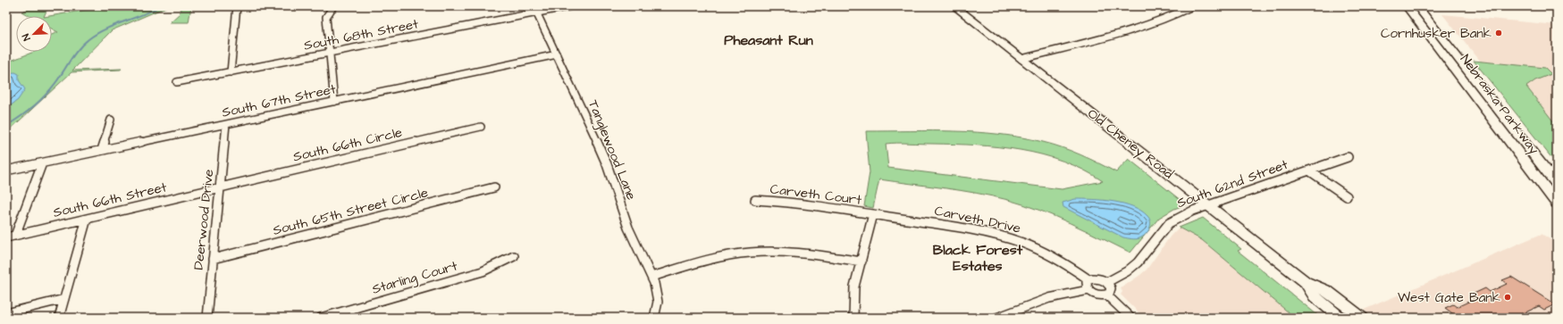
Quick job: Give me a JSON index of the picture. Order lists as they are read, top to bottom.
{
  "streets": {
    "main road": ["Nebraska Parkway", "Old Cheney Road"],
    "street": [
      "South 68th Street",
      "South 67th Street",
      "South 66th Circle",
      "Tanglewood Lane",
      "South 62nd Street",
      "Carveth Court",
      "South 66th Street",
      "South 65th Street Circle",
      "Deerwood Drive",
      "Carveth Drive",
      "Starling Court"
    ]
  },
  "crossings": [
    ["South 68th Street", "Tanglewood Lane"],
    ["South 67th Street", "Tanglewood Lane"],
    ["South 67th Street", "Deerwood Drive"],
    ["Old Cheney Road", "South 62nd Street"],
    ["South 66th Circle", "South 66th Street"],
    ["South 66th Circle", "Deerwood Drive"],
    ["South 62nd Street", "Carveth Drive"],
    ["Carveth Court", "Carveth Drive"],
    ["South 66th Street", "Deerwood Drive"],
    ["South 65th Street Circle", "Deerwood Drive"]
  ],
  "districts": ["Pheasant Run", "Black Forest Estates"],
  "places": ["Cornhusker Bank", "West Gate Bank"],
  "north": "bottom left"
}
